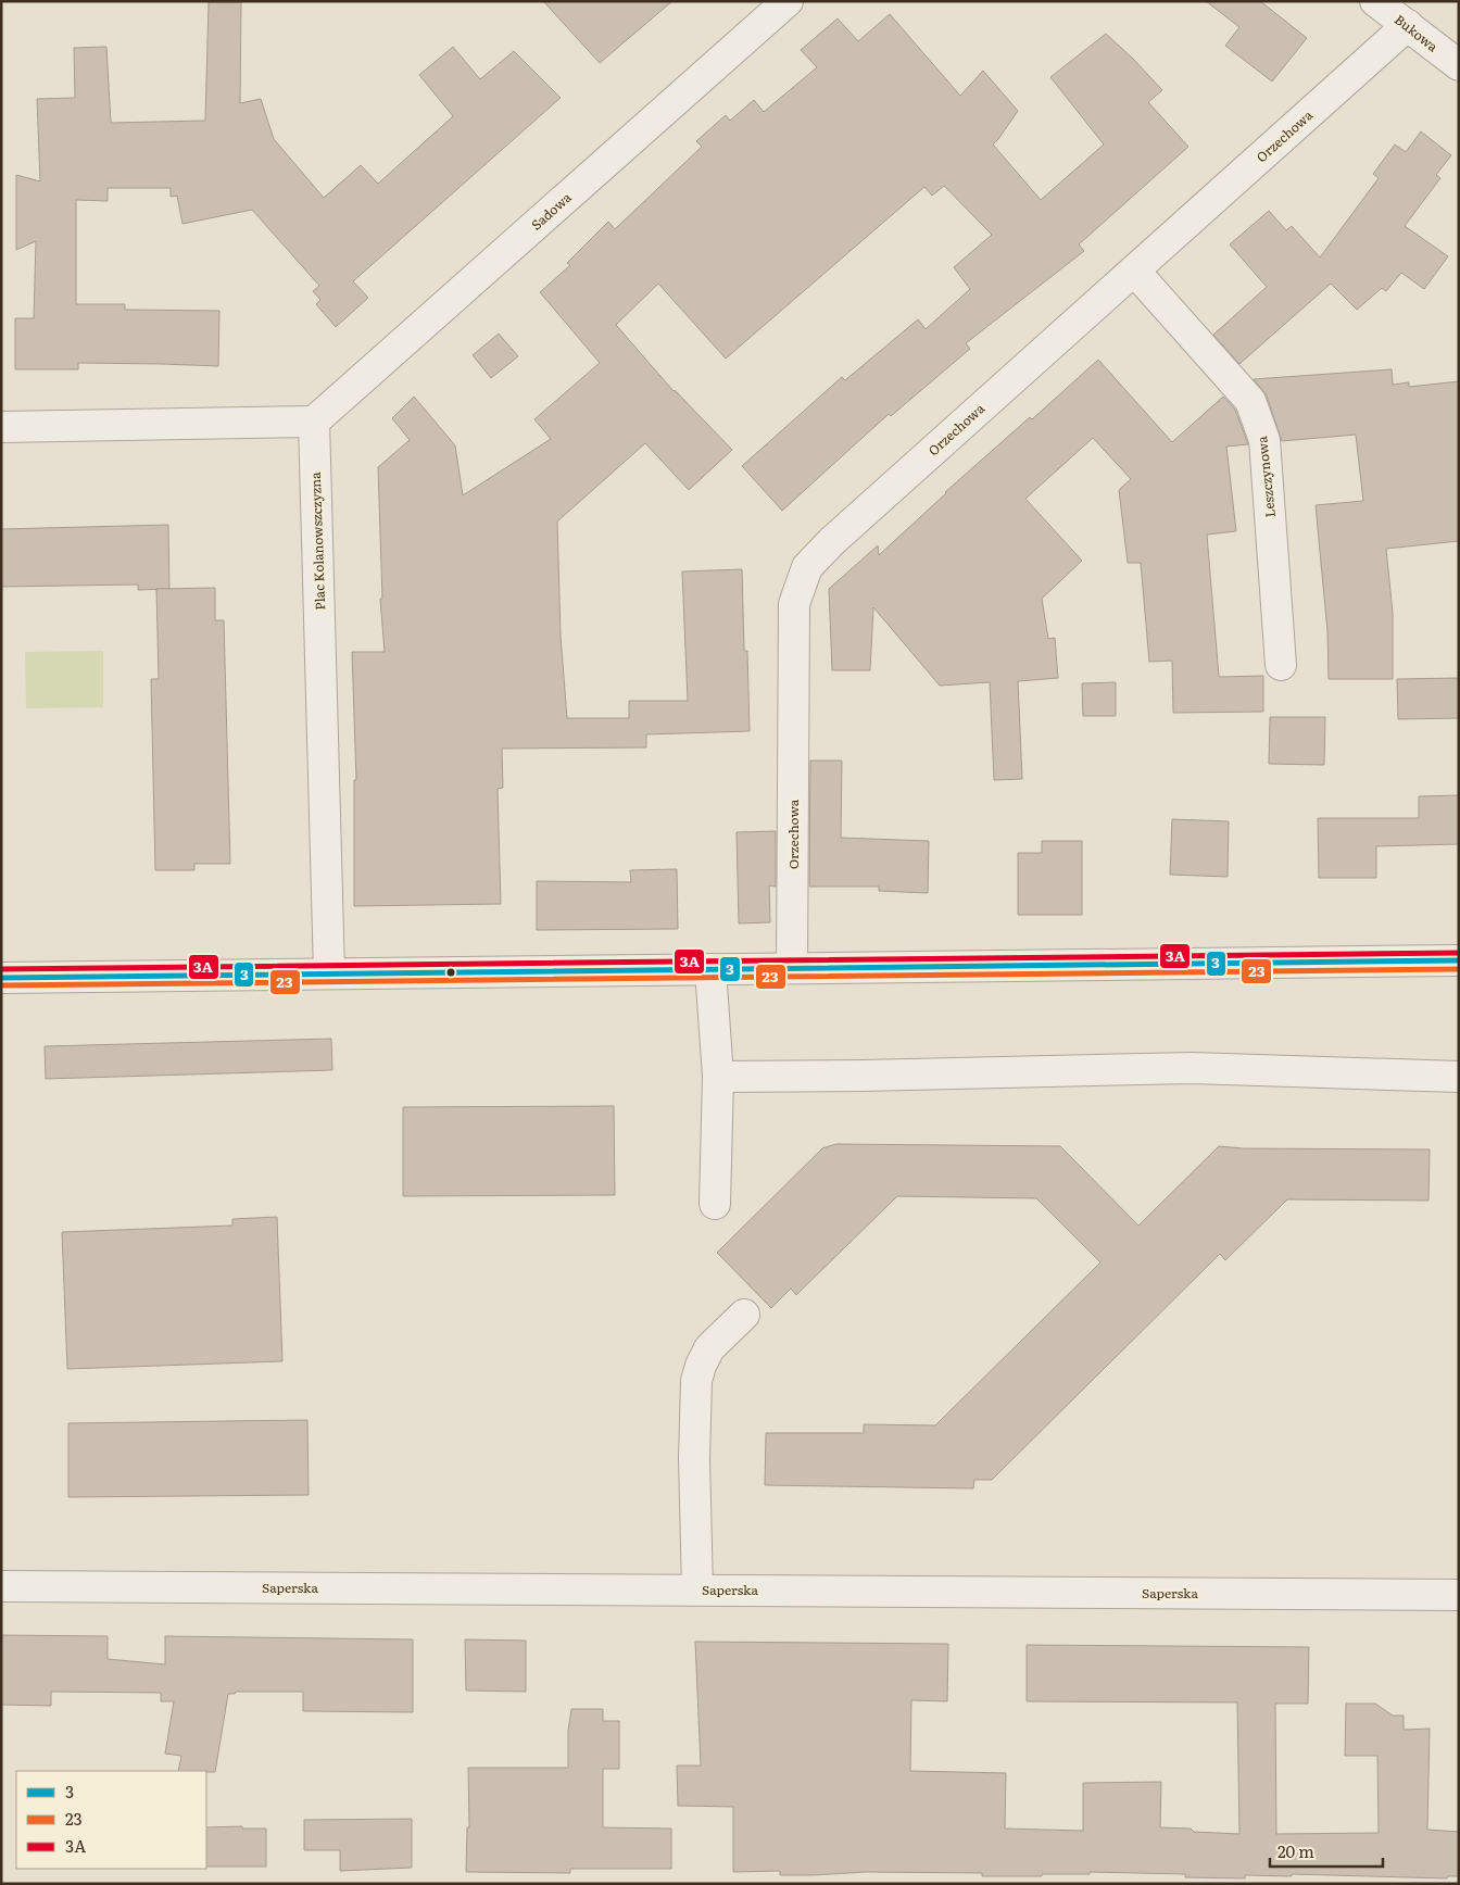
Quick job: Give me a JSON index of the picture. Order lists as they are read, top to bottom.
{
  "streets": {
    "street": [
      "Bukowa",
      "Orzechowa",
      "Sadowa",
      "Leszczynowa",
      "Plac Kolanowszczyzna",
      "Saperska"
    ]
  },
  "crossings": [
    ["Bukowa", "Orzechowa"],
    ["Orzechowa", "Leszczynowa"],
    ["Sadowa", "Plac Kolanowszczyzna"]
  ],
  "lines": ["transit line 3A", "transit line 3", "transit line 23"],
  "legend": ["3", "23", "3A"],
  "scale_bar": "20 m"
}
